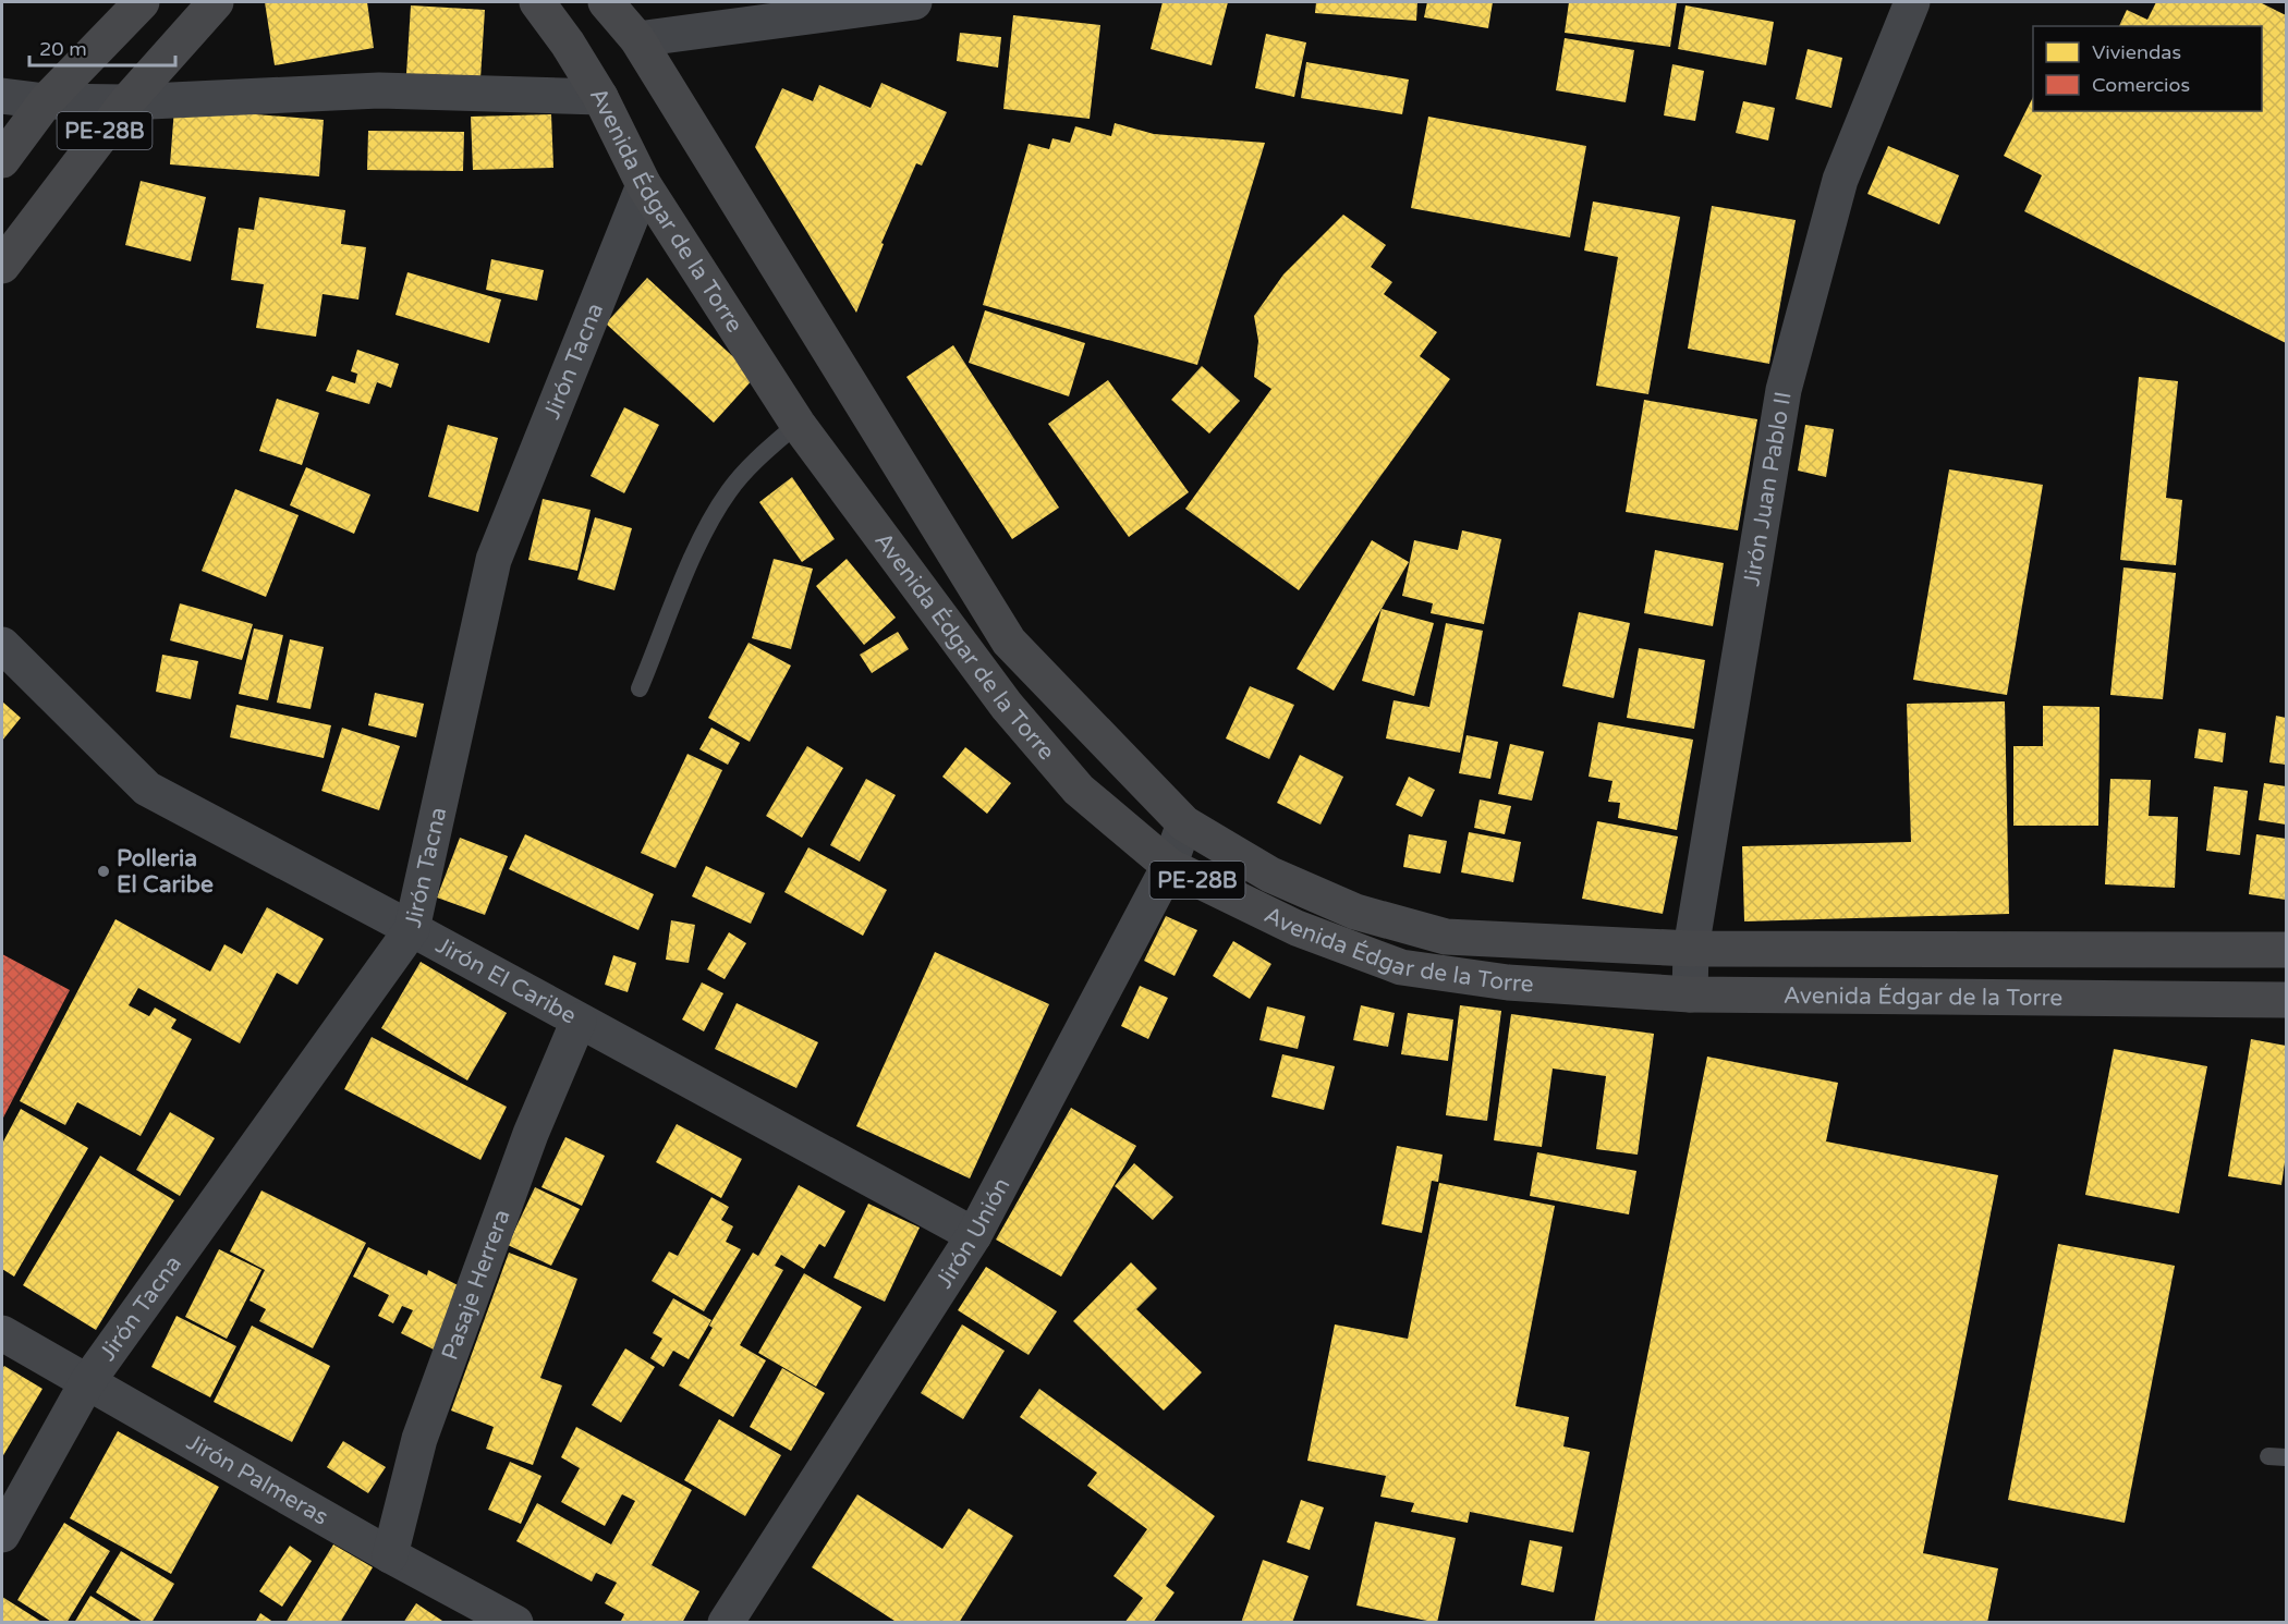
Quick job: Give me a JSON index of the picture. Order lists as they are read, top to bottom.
{
  "streets": {
    "highway": ["PE-28B", "Avenida Édgar de la Torre"],
    "street": [
      "Jirón Tacna",
      "Jirón Juan Pablo II",
      "Jirón El Caribe",
      "Jirón Unión",
      "Pasaje Herrera",
      "Jirón Palmeras"
    ]
  },
  "crossings": [
    ["Avenida Édgar de la Torre", "Jirón Tacna"],
    ["Avenida Édgar de la Torre", "Jirón Juan Pablo II"],
    ["Avenida Édgar de la Torre", "Jirón Unión"],
    ["Jirón Tacna", "Jirón El Caribe"],
    ["Jirón Tacna", "Jirón Palmeras"],
    ["Jirón El Caribe", "Jirón Unión"],
    ["Jirón El Caribe", "Pasaje Herrera"],
    ["Pasaje Herrera", "Jirón Palmeras"]
  ],
  "places": ["Polleria El Caribe"],
  "legend": ["Viviendas", "Comercios"],
  "scale_bar": "20 m"
}
